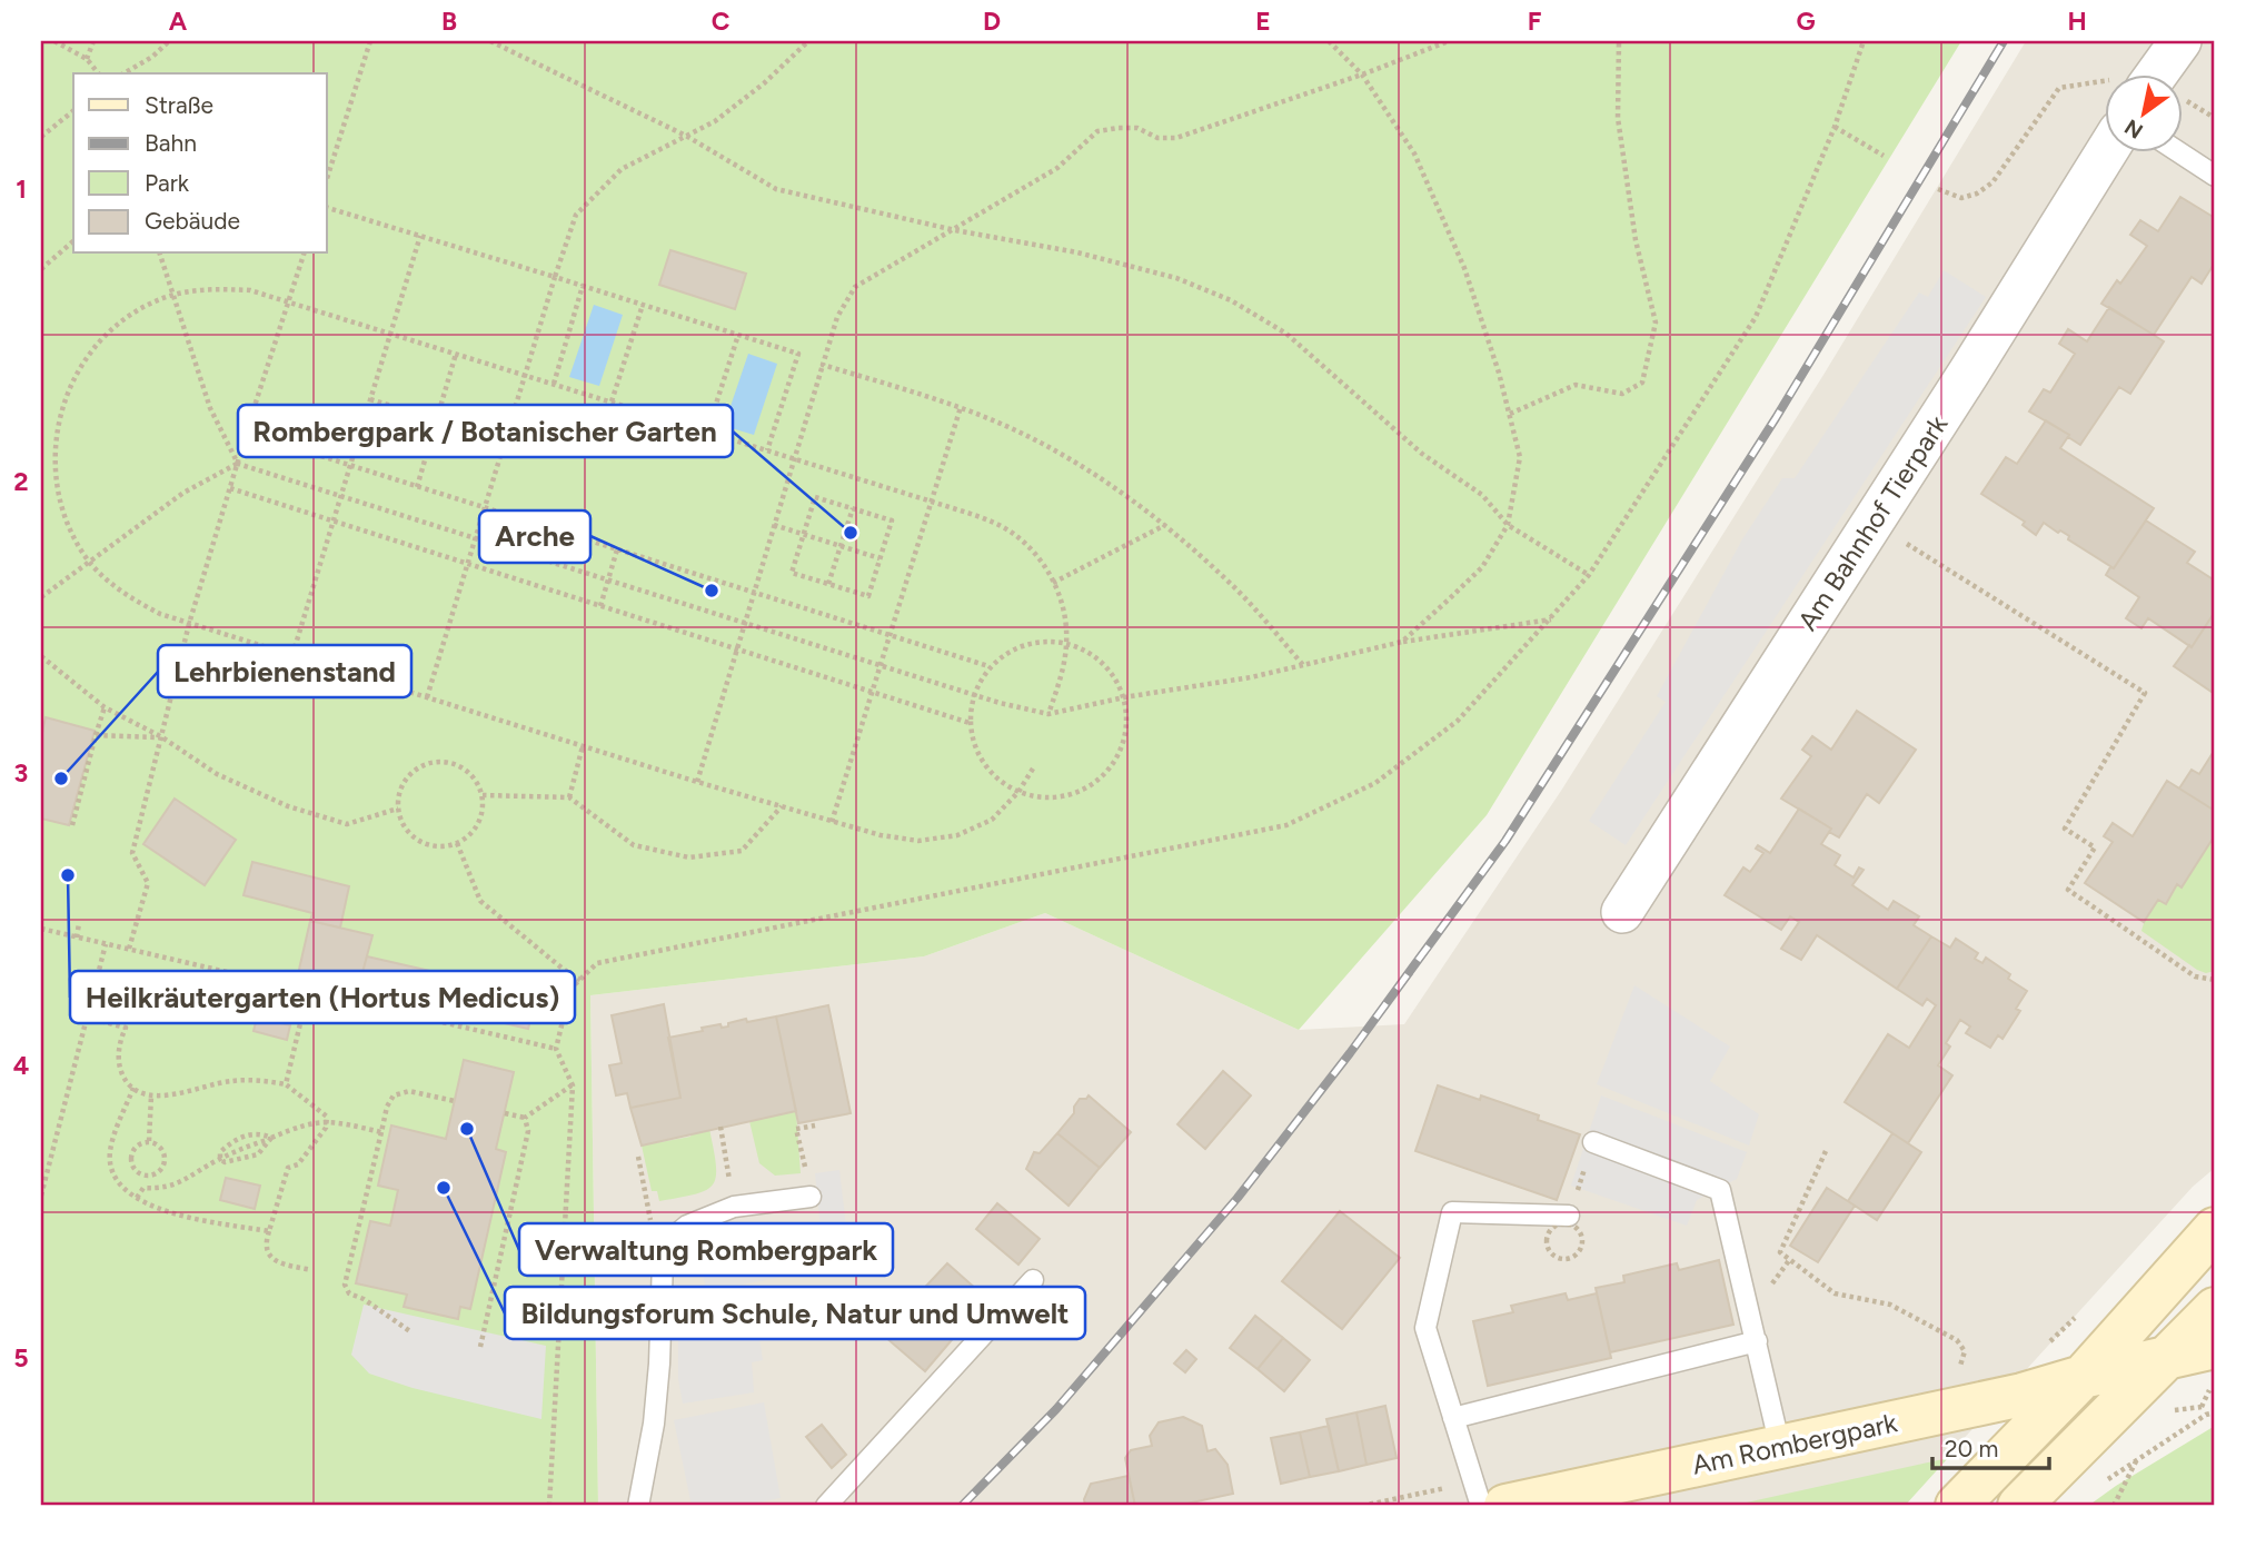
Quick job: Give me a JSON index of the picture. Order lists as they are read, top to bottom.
{
  "streets": {
    "main road": ["Am Rombergpark"],
    "street": ["Am Bahnhof Tierpark"]
  },
  "places": [
    "Rombergpark / Botanischer Garten",
    "Arche",
    "Lehrbienenstand",
    "Heilkräutergarten (Hortus Medicus)",
    "Verwaltung Rombergpark",
    "Bildungsforum Schule, Natur und Umwelt"
  ],
  "legend": [
    "Straße",
    "Bahn",
    "Park",
    "Gebäude"
  ],
  "scale_bar": "20 m",
  "north": "bottom left",
  "grid": {
    "columns": [
      "A",
      "B",
      "C",
      "D",
      "E",
      "F",
      "G",
      "H"
    ],
    "rows": [
      "1",
      "2",
      "3",
      "4",
      "5"
    ]
  }
}
